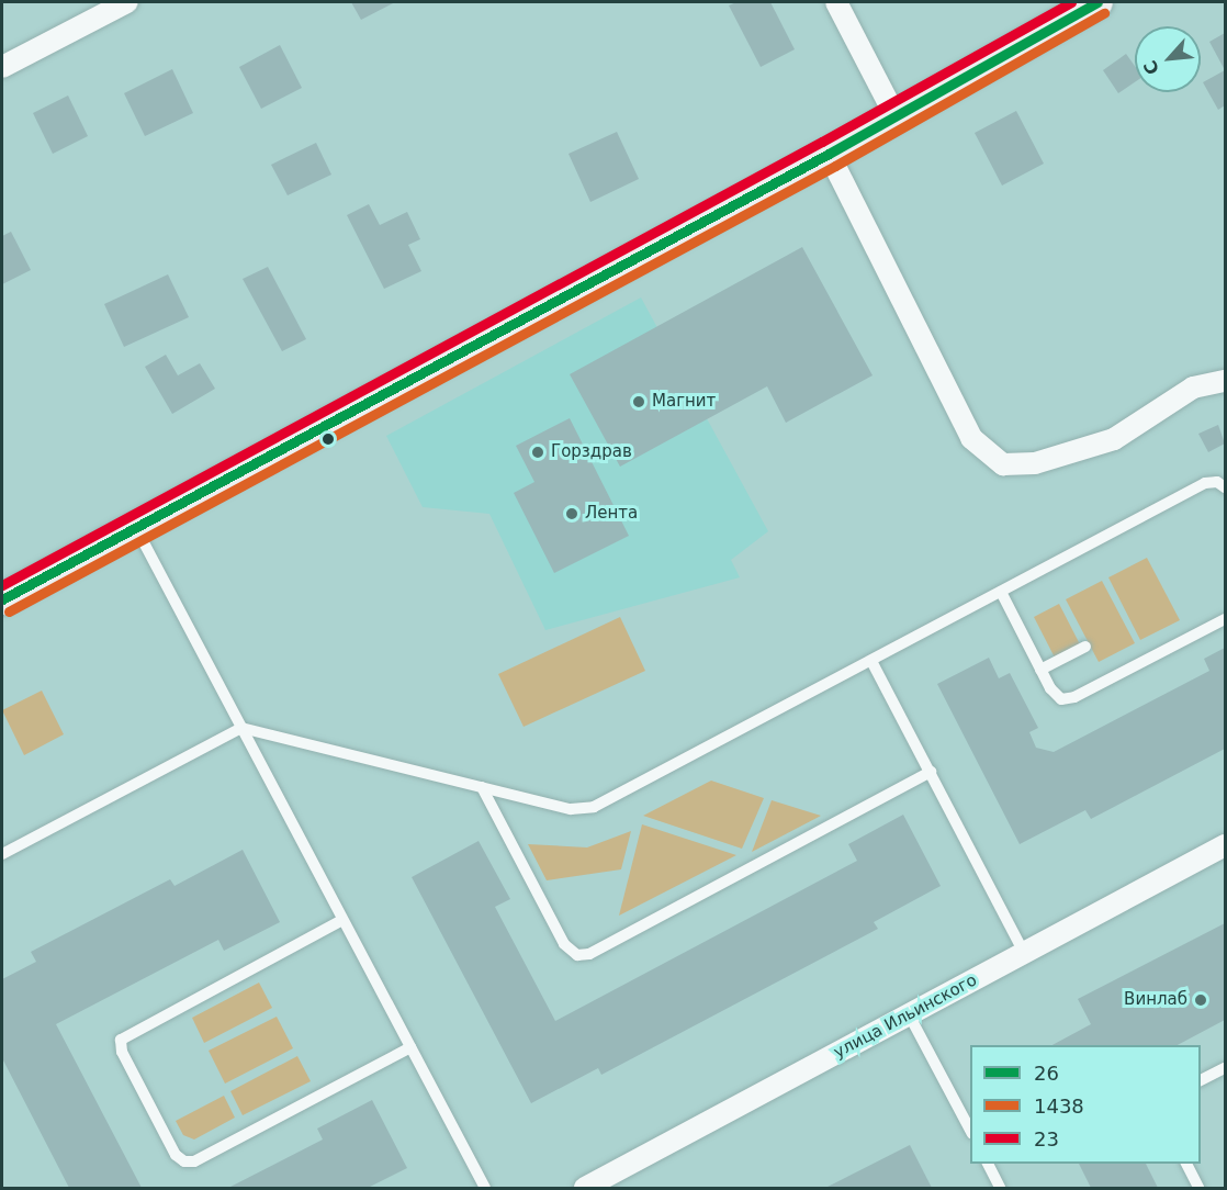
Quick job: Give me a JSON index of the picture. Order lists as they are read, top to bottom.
{
  "streets": {
    "street": ["улица Ильинского"]
  },
  "places": [
    "Магнит",
    "Горздрав",
    "Лента",
    "Винлаб"
  ],
  "lines": ["transit line 26", "transit line 23", "transit line 1438"],
  "legend": ["26", "1438", "23"],
  "north": "bottom left"
}
